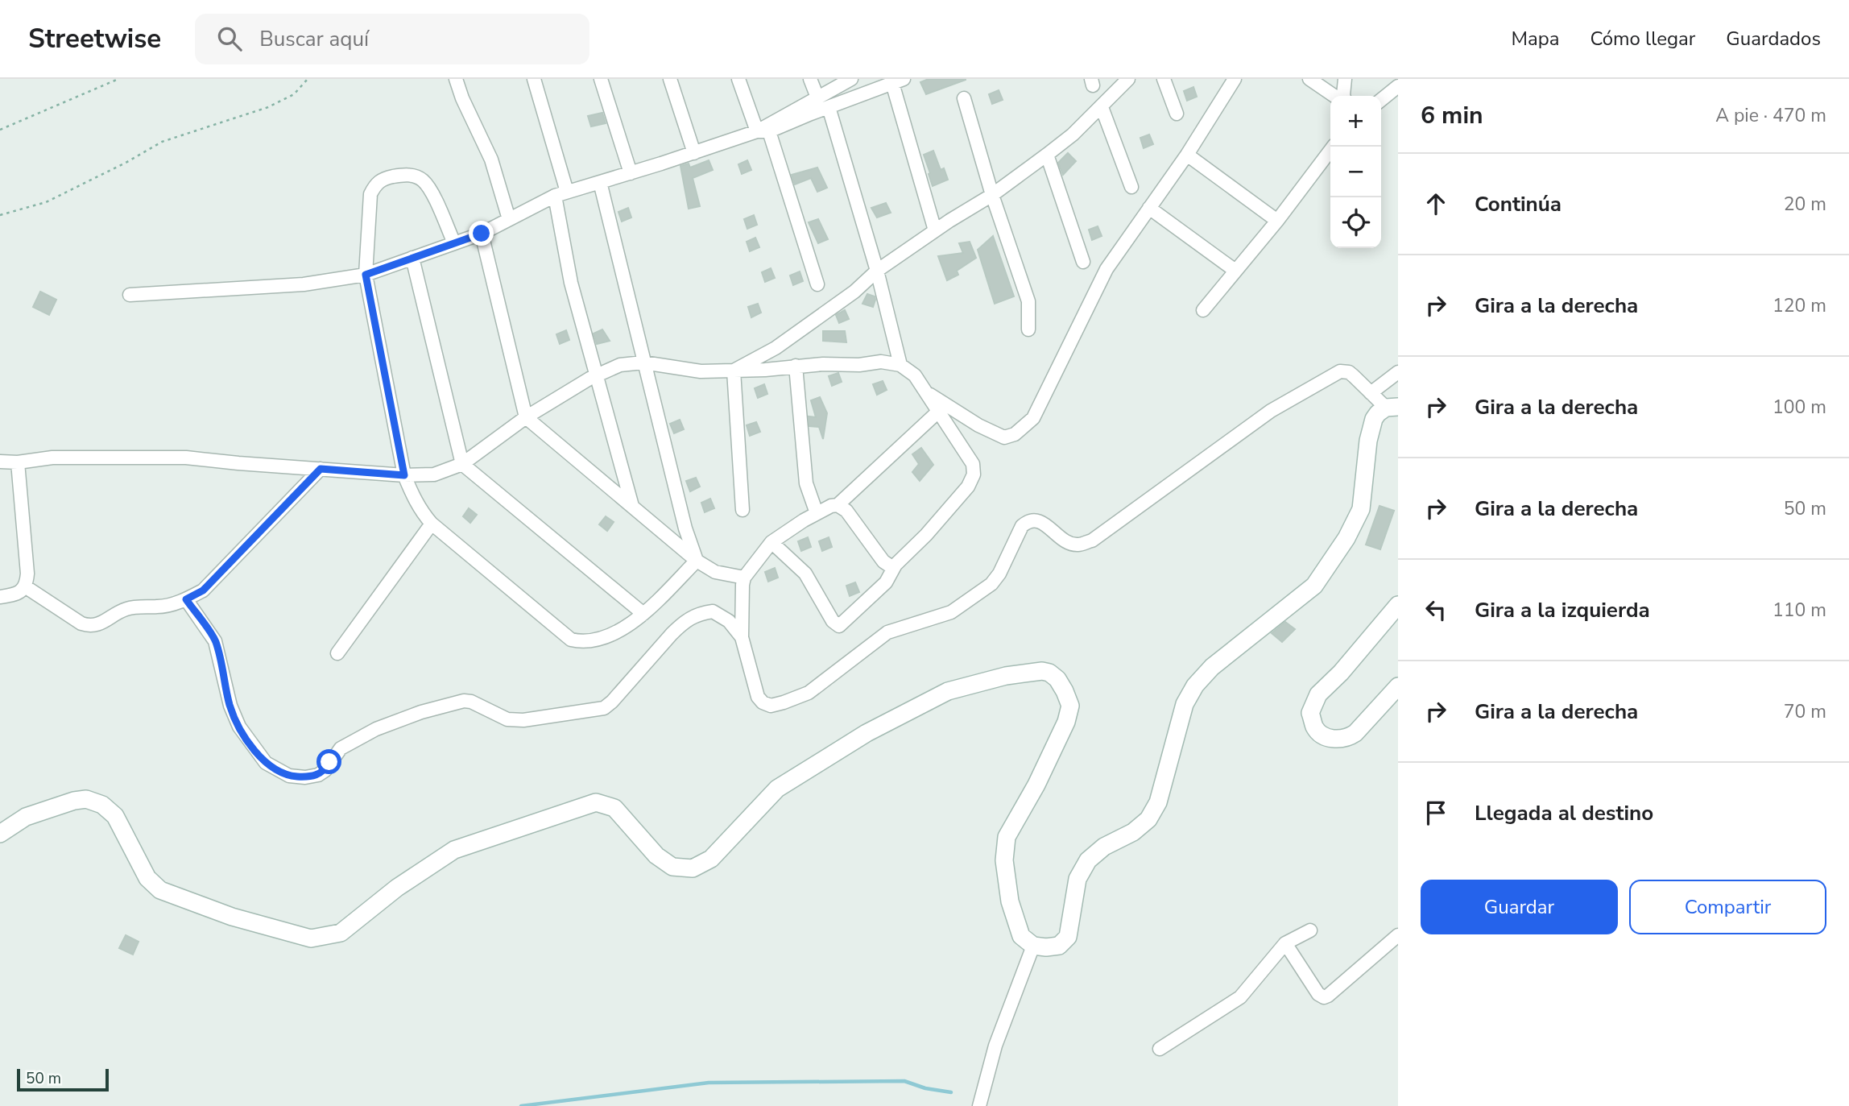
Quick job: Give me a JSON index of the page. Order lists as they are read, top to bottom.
{
  "scale_bar": "50 m",
  "page": {
    "header": "Streetwise",
    "search": "Buscar aquí",
    "nav": ["Mapa", "Cómo llegar", "Guardados"],
    "heading": ["6 min", "A pie · 470 m"],
    "map_buttons": ["+", "−"],
    "list": [
      ["Continúa", "20 m"],
      ["Gira a la derecha", "120 m"],
      ["Gira a la derecha", "100 m"],
      ["Gira a la derecha", "50 m"],
      ["Gira a la izquierda", "110 m"],
      ["Gira a la derecha", "70 m"],
      "Llegada al destino"
    ],
    "buttons": ["Guardar", "Compartir"],
    "scale": "50 m"
  }
}
